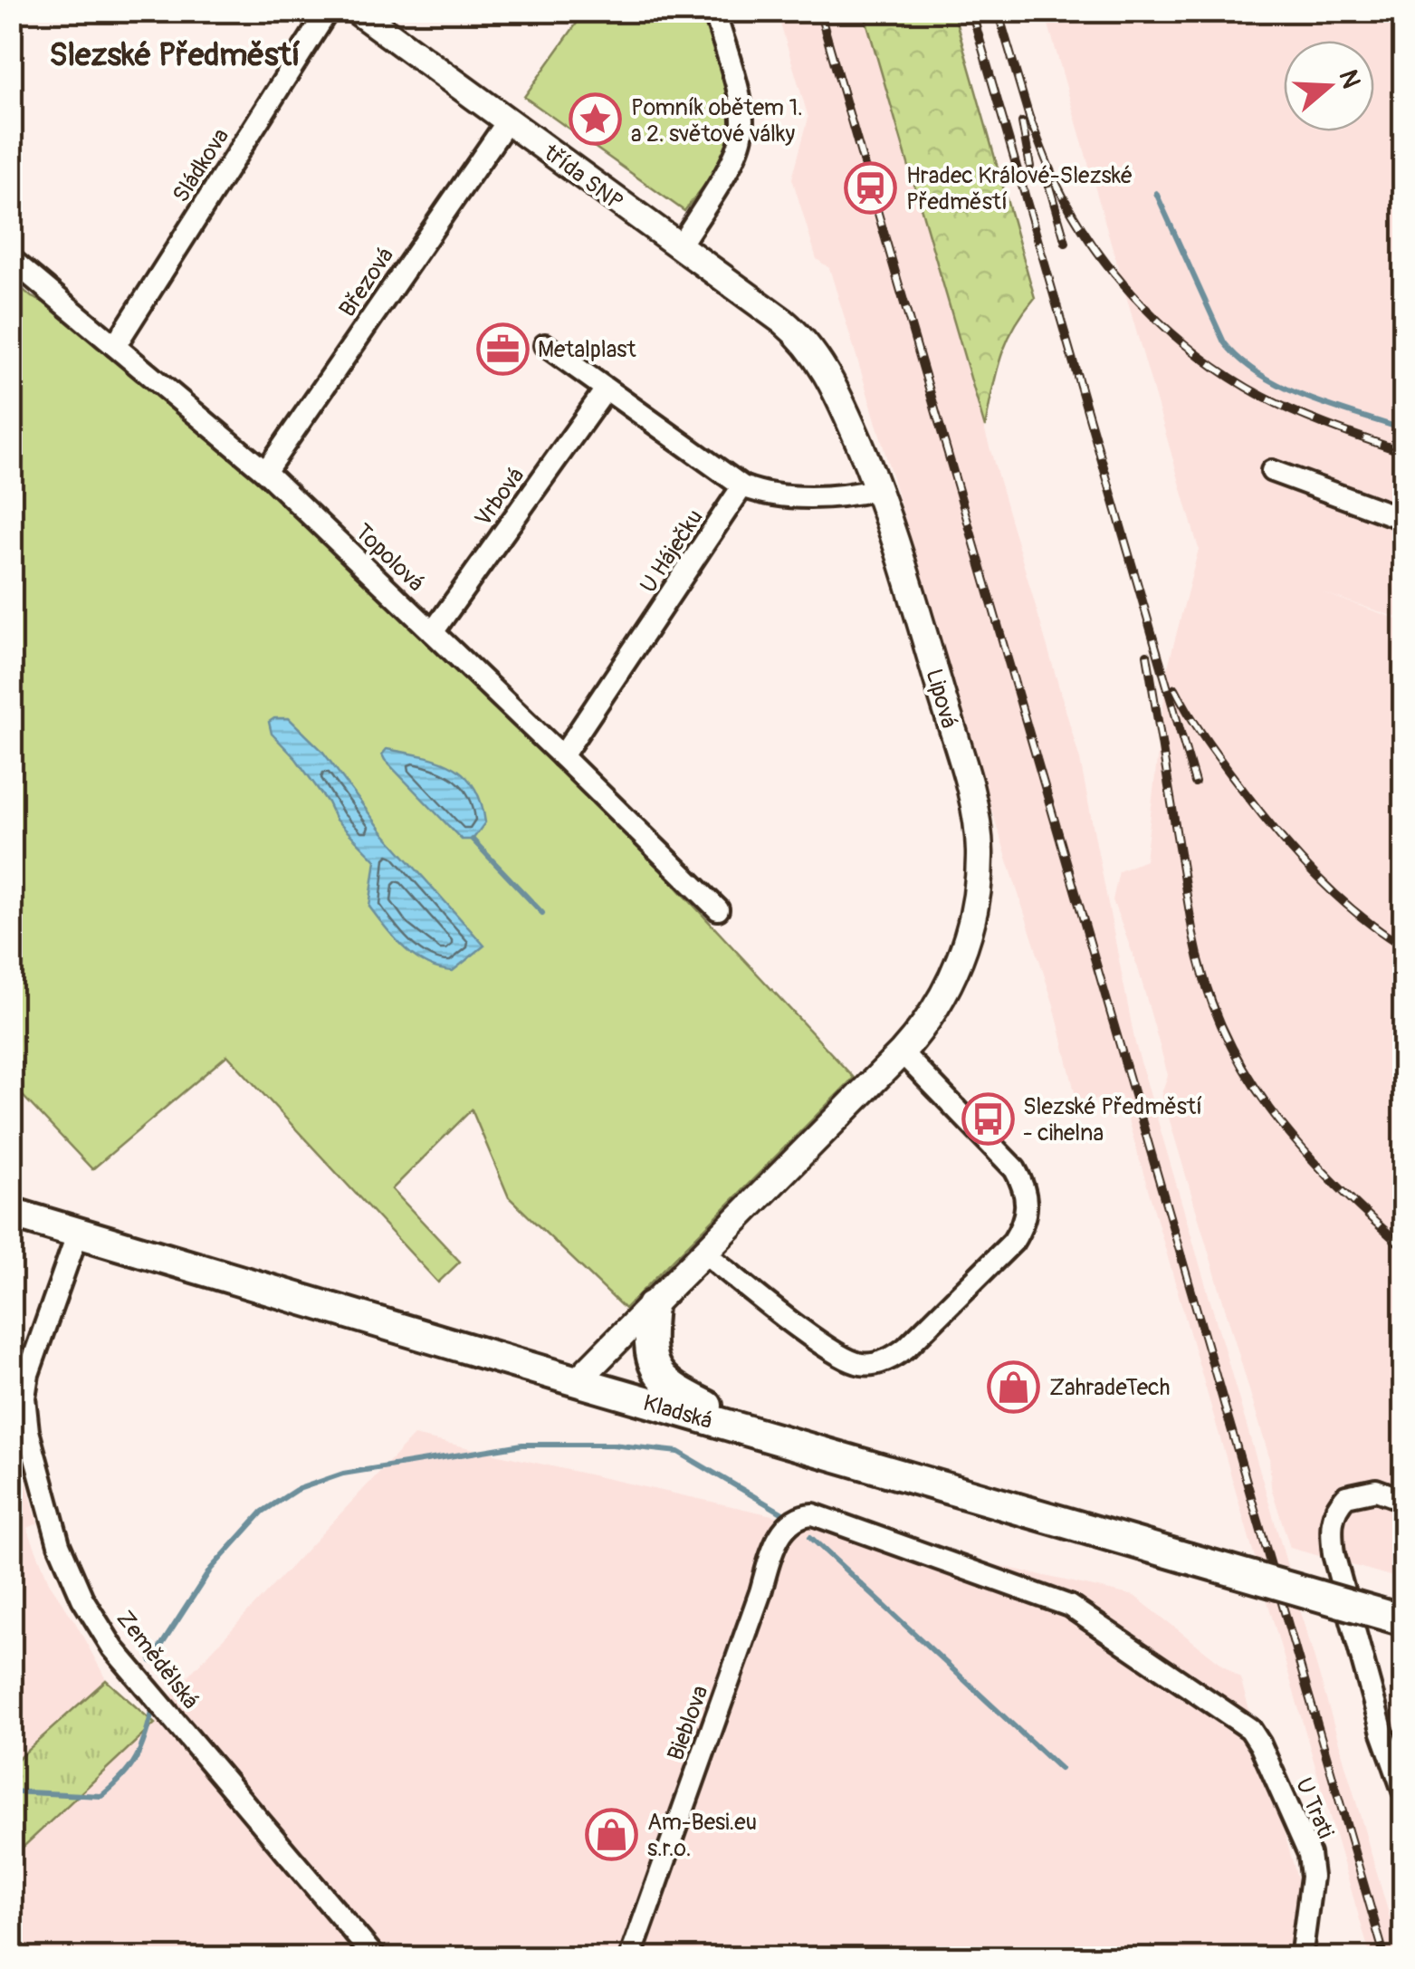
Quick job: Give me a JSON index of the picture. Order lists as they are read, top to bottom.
{
  "streets": {
    "main road": ["Kladská"],
    "street": [
      "Sládkova",
      "třída SNP",
      "Březová",
      "Vrbová",
      "U Háječku",
      "Topolová",
      "Lipová",
      "Zemědělská",
      "Bieblova",
      "U Trati"
    ]
  },
  "crossings": [
    ["Sládkova", "Topolová"],
    ["třída SNP", "Březová"],
    ["třída SNP", "Lipová"],
    ["Březová", "Topolová"],
    ["Vrbová", "Topolová"],
    ["U Háječku", "Topolová"],
    ["Lipová", "Kladská"],
    ["Kladská", "Zemědělská"],
    ["Bieblova", "U Trati"]
  ],
  "districts": ["Slezské Předměstí"],
  "places": {
    "place": ["Pomník obětem 1. a 2. světové války"],
    "station": ["Hradec Králové-Slezské Předměstí"],
    "office": ["Metalplast"],
    "bus stop": ["Slezské Předměstí - cihelna"],
    "shop": ["ZahradeTech", "Am-Besi.eu s.r.o."]
  },
  "north": "right"
}
